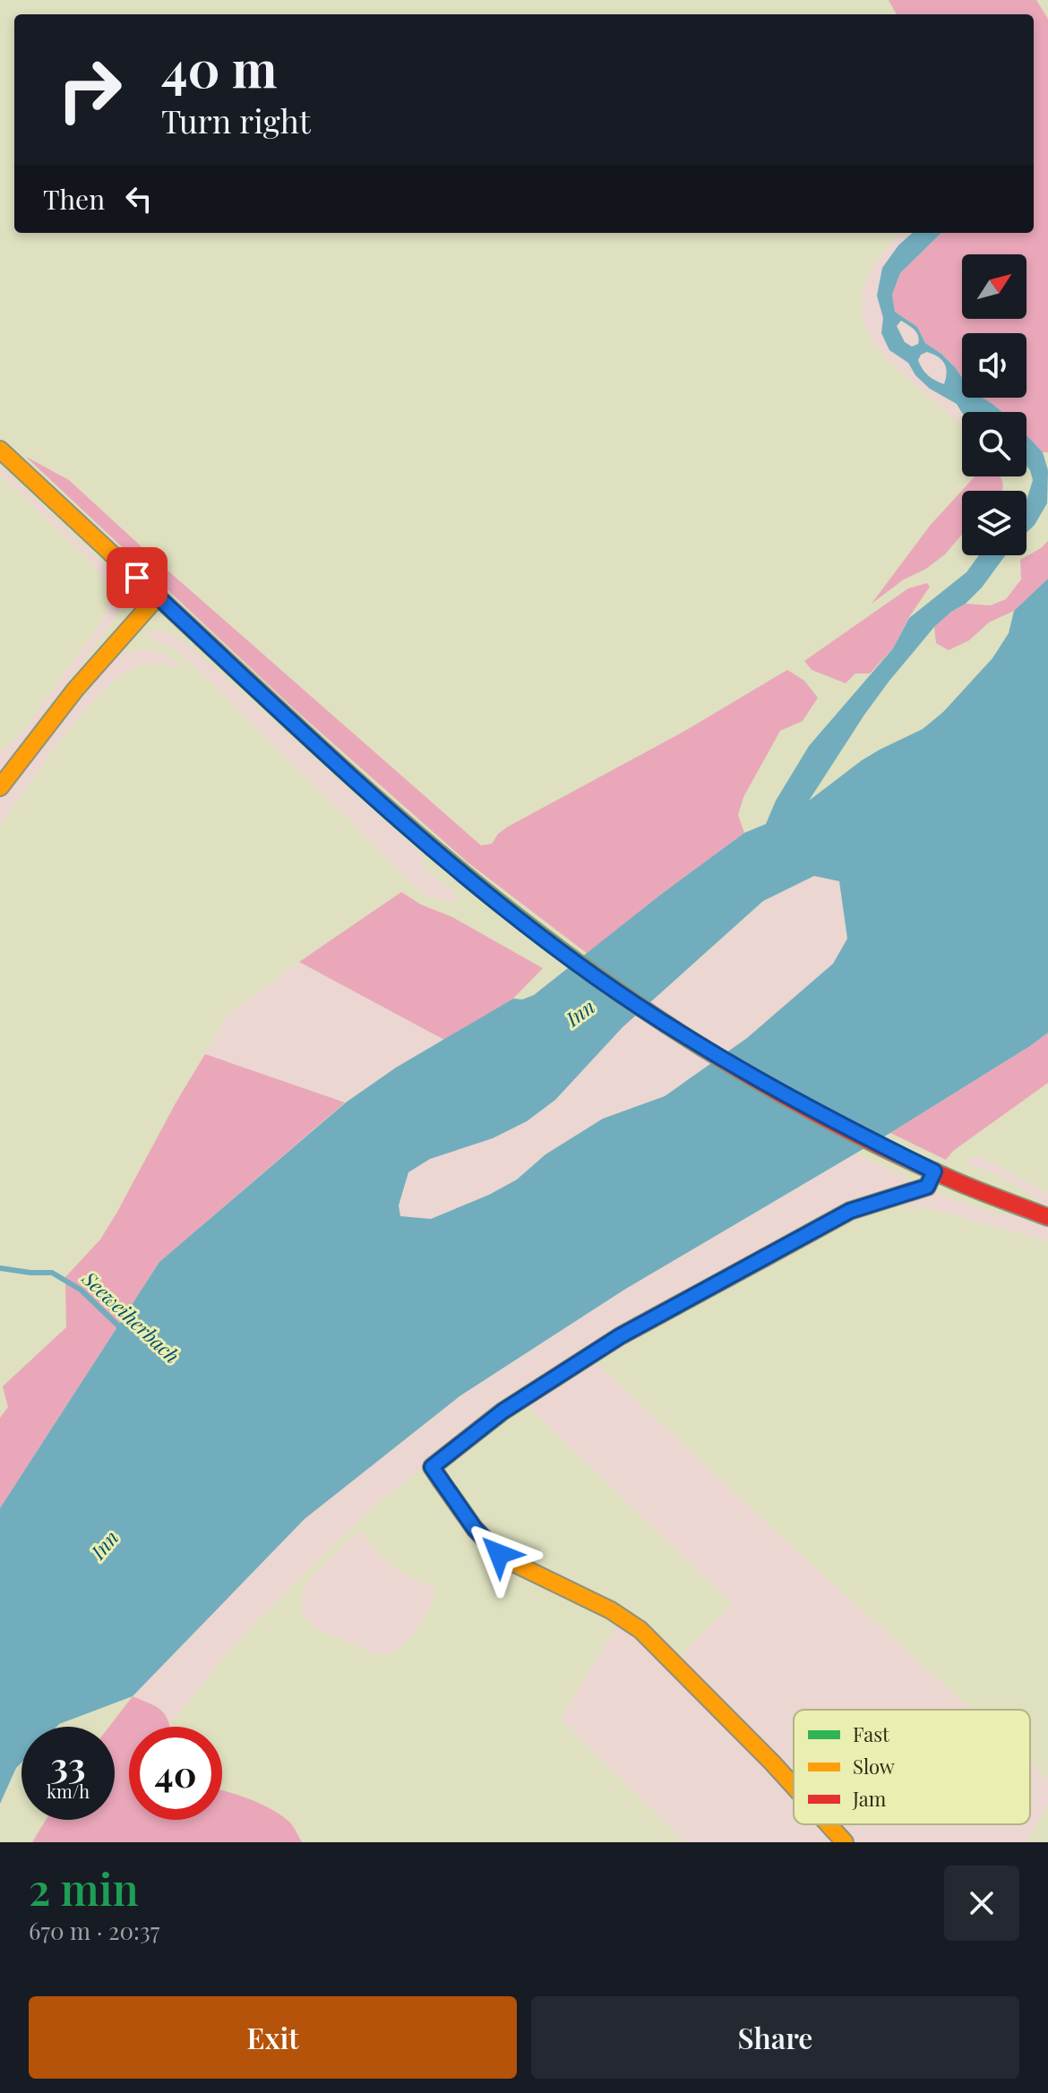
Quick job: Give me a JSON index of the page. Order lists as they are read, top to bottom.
{
  "water": ["Inn", "Seeweiherbach"],
  "legend": ["Fast", "Slow", "Jam"],
  "north": "top right",
  "page": {
    "turn": ["40 m", "Turn right"],
    "then": "Then",
    "speed": "33 km/h",
    "limit": "40",
    "heading": ["2 min", "670 m · 20:37"],
    "buttons": ["Exit", "Share"]
  }
}
